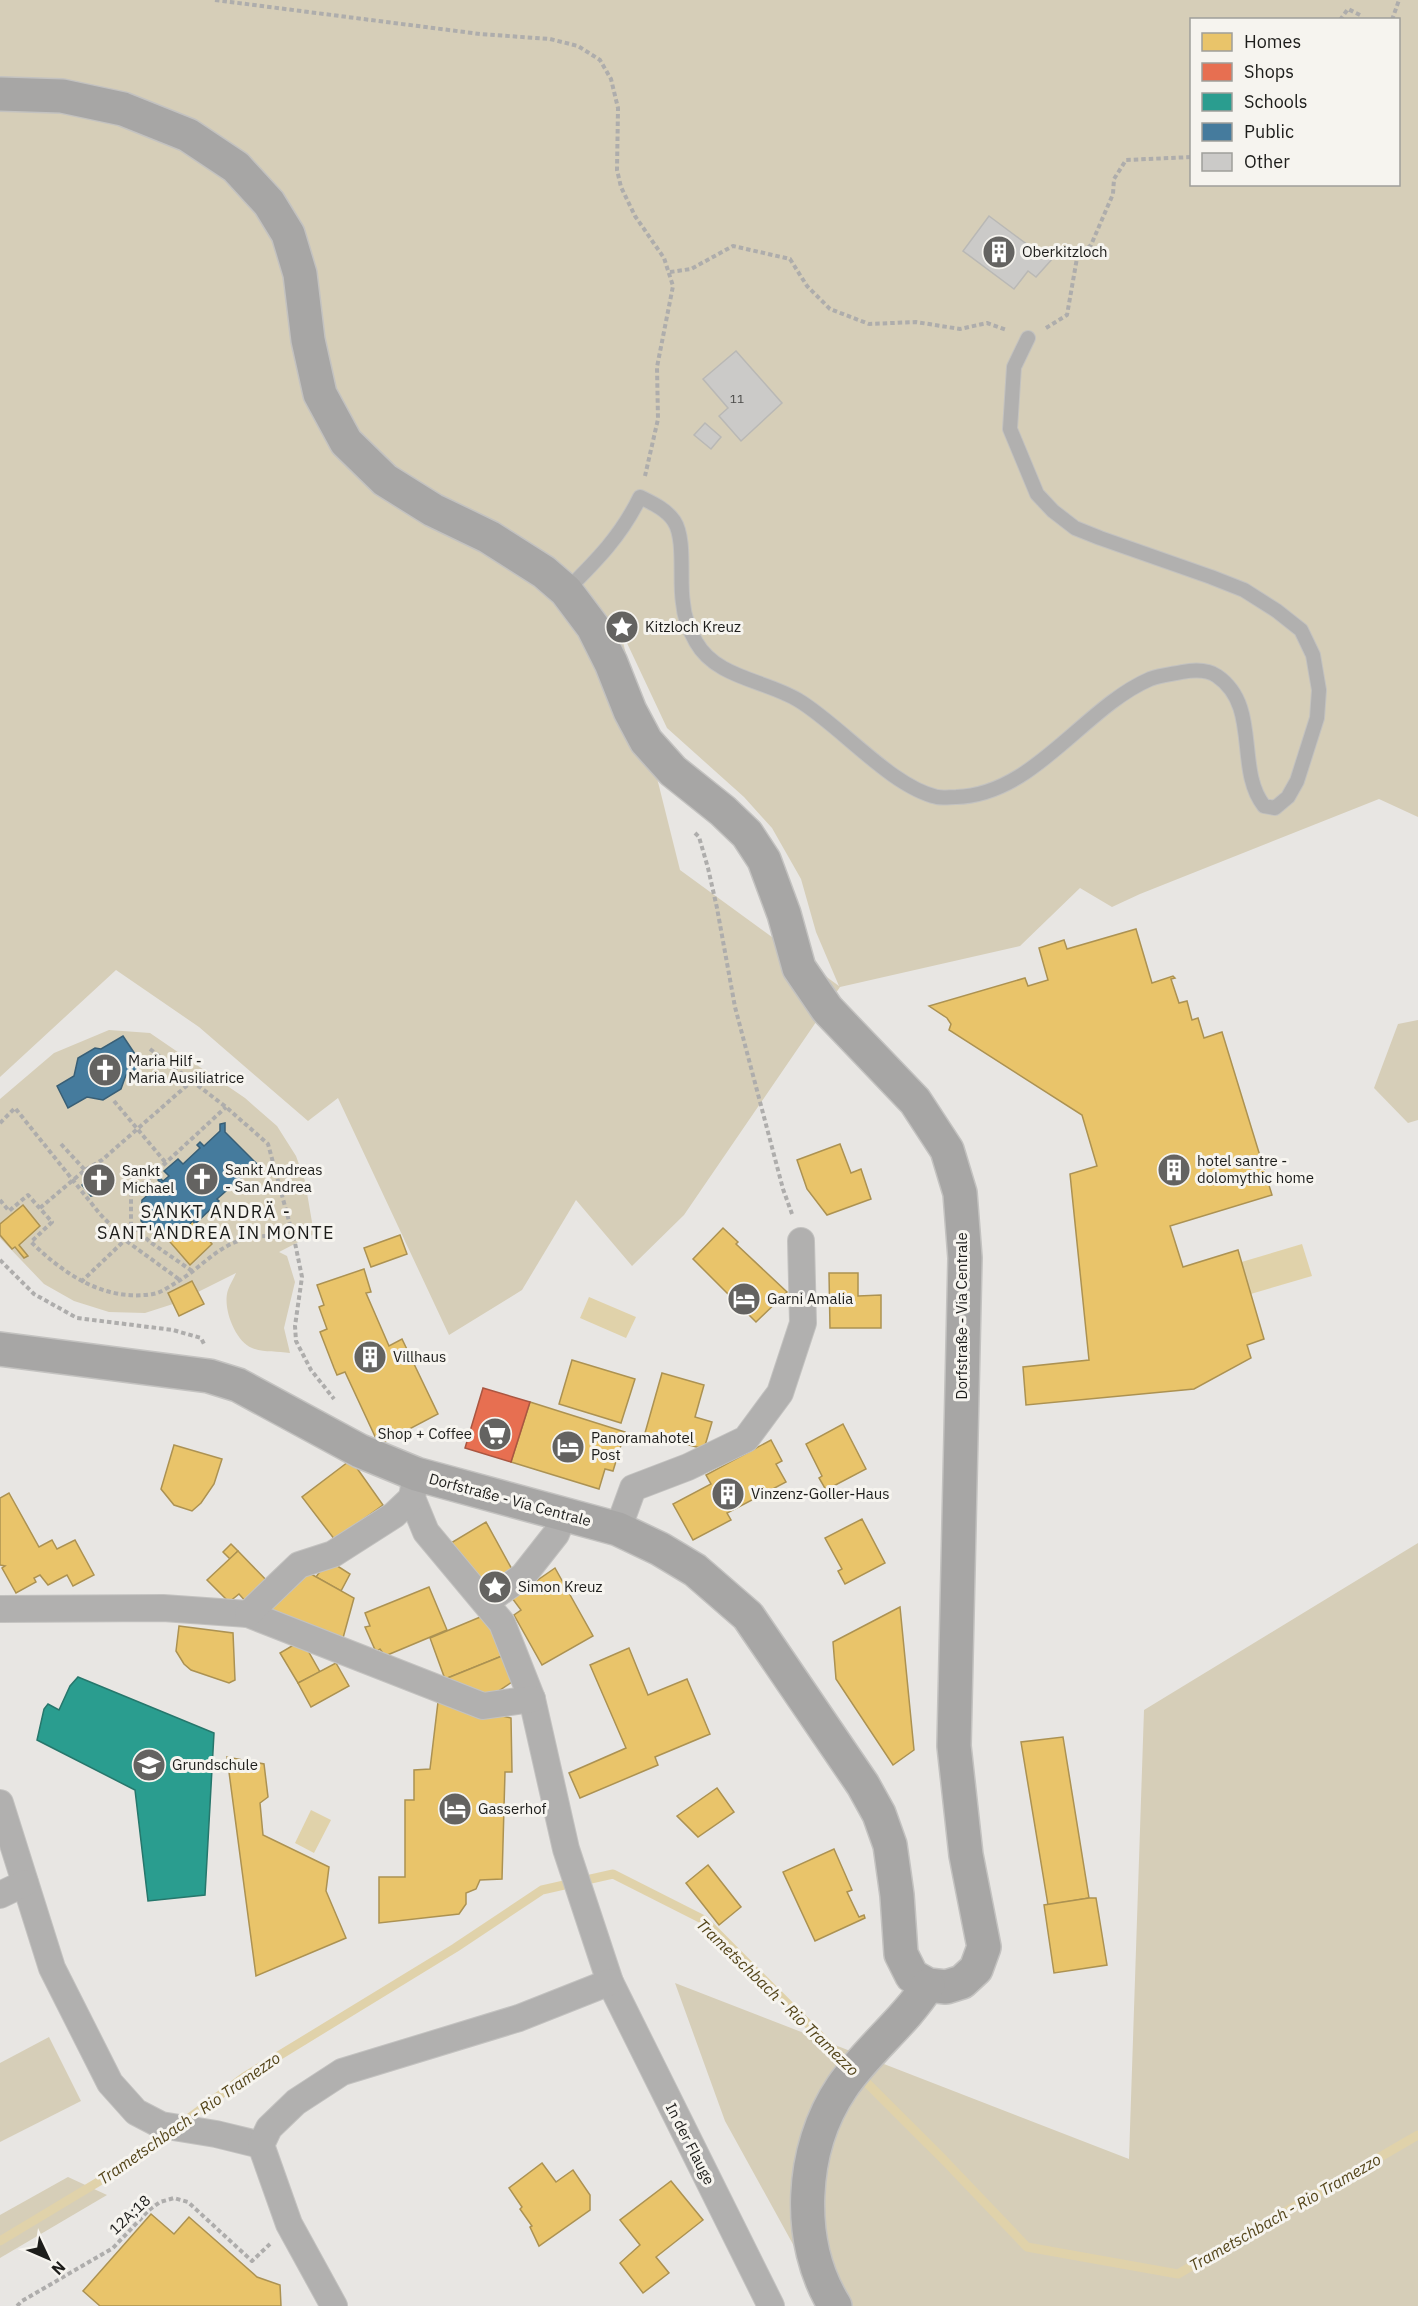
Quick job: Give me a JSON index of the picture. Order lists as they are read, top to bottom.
{
  "streets": {
    "street": ["Dorfstraße - Via Centrale", "In der Flauge"],
    "path": ["12A;18"]
  },
  "crossings": [
    ["Dorfstraße - Via Centrale", "In der Flauge"]
  ],
  "districts": ["SANKT ANDRÄ - SANT'ANDREA IN MONTE"],
  "water": ["Trametschbach - Rio Tramezzo"],
  "places": {
    "building": [
      "Oberkitzloch",
      "hotel santre - dolomythic home",
      "Villhaus",
      "Vinzenz-Goller-Haus"
    ],
    "place": ["Kitzloch Kreuz", "Simon Kreuz"],
    "church": ["Maria Hilf - Maria Ausiliatrice", "Sankt Andreas - San Andrea", "Sankt Michael"],
    "hotel": ["Garni Amalia", "Panoramahotel Post", "Gasserhof"],
    "supermarket": ["Shop + Coffee"],
    "school or university": ["Grundschule"]
  },
  "house_numbers": ["11"],
  "legend": [
    "Homes",
    "Shops",
    "Schools",
    "Public",
    "Other"
  ],
  "north": "bottom right"
}
